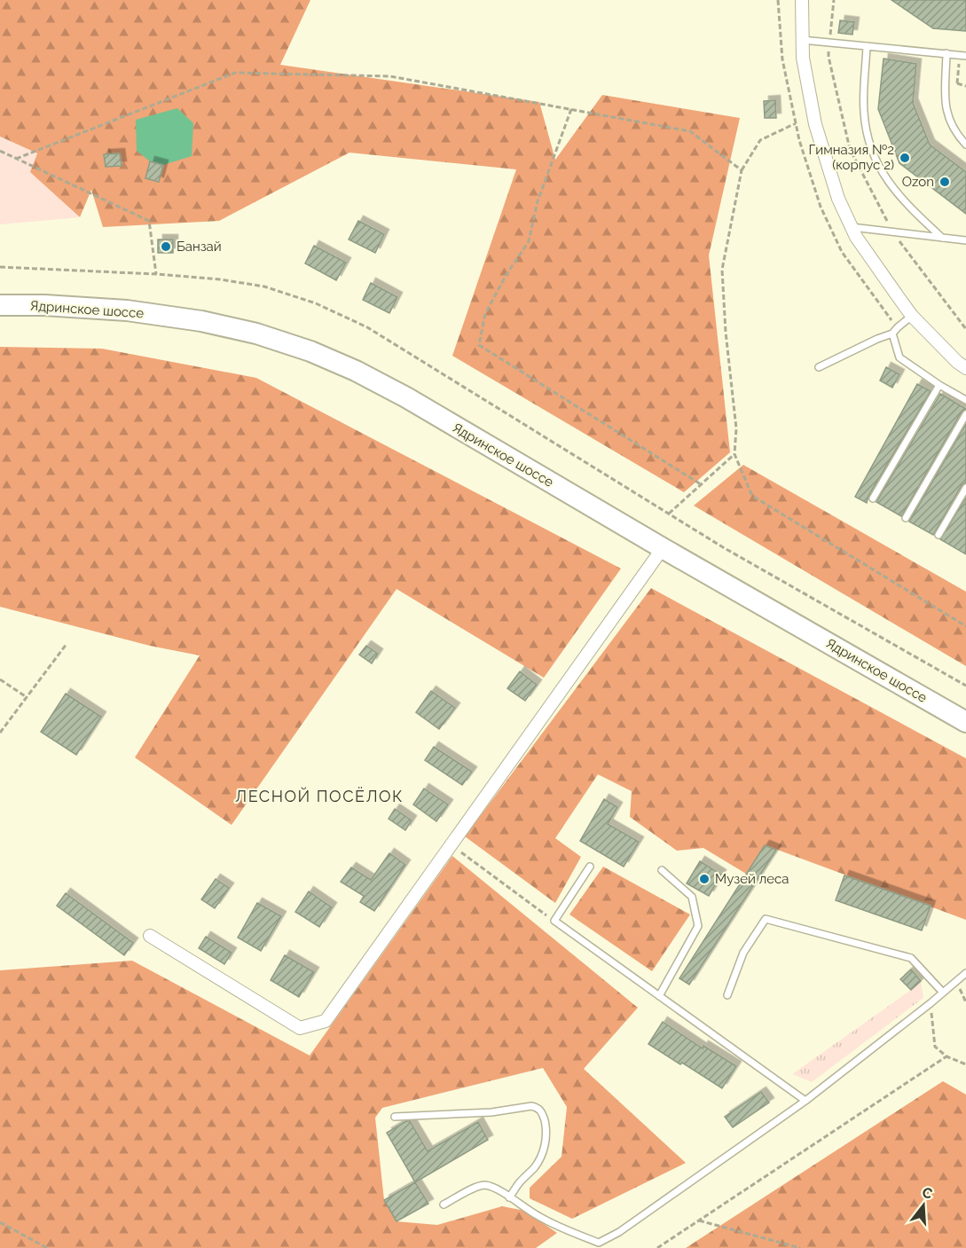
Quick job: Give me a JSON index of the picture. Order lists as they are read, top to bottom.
{
  "streets": {
    "main road": ["Ядринское шоссе"]
  },
  "districts": ["ЛЕСНОЙ ПОСЁЛОК"],
  "places": [
    "Гимназия №2 (корпус 2)",
    "Ozon",
    "Банзай",
    "Музей леса"
  ],
  "north": "top"
}
